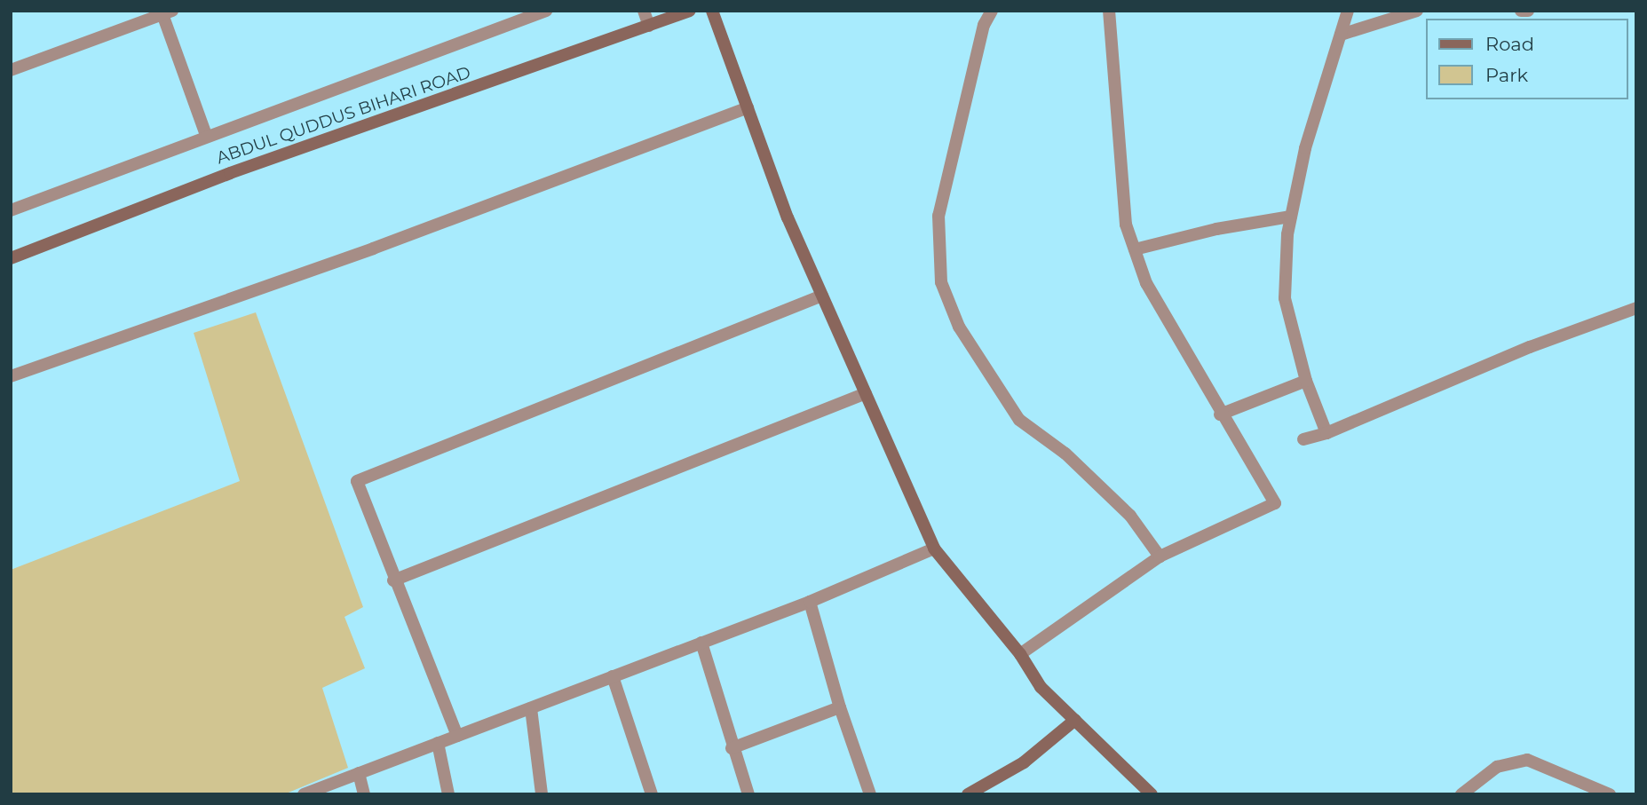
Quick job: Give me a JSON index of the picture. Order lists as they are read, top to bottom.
{
  "streets": {
    "street": ["ABDUL QUDDUS BIHARI ROAD"]
  },
  "legend": ["Road", "Park"]
}
